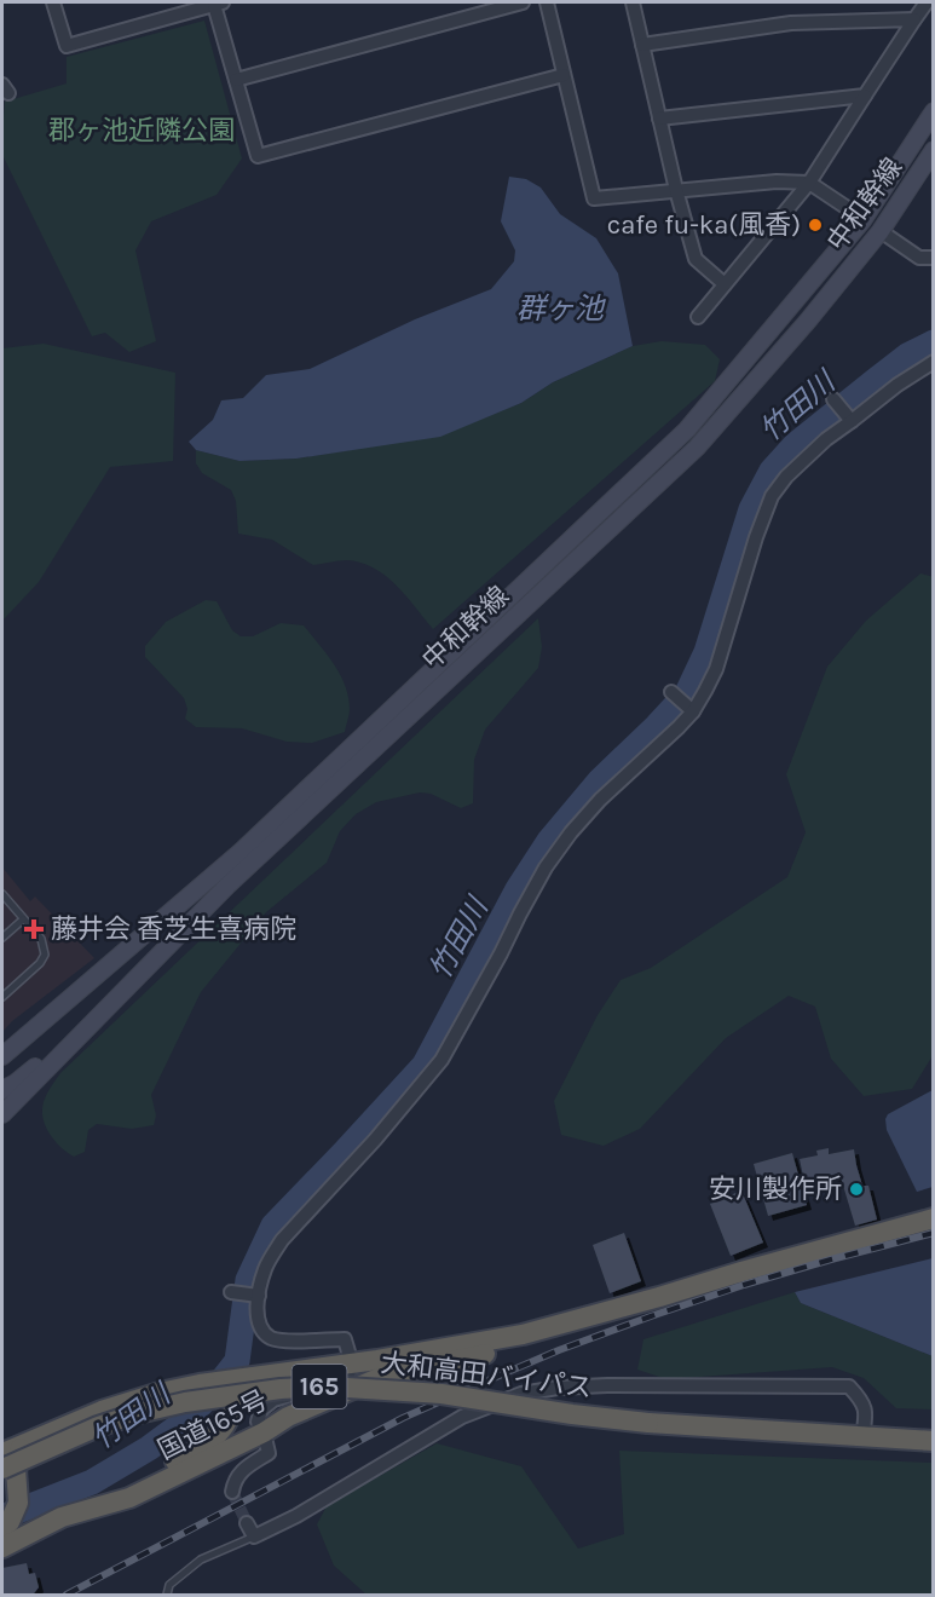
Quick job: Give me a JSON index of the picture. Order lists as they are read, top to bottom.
{
  "streets": {
    "highway": ["大和高田バイパス", "165", "国道165号"],
    "main road": ["中和幹線"]
  },
  "crossings": [
    ["165", "国道165号"]
  ],
  "water": ["群ヶ池", "竹田川"],
  "parks": ["郡ヶ池近隣公園"],
  "places": {
    "other": ["cafe fu-ka(風香)", "安川製作所"],
    "health": ["藤井会 香芝生喜病院"]
  }
}
